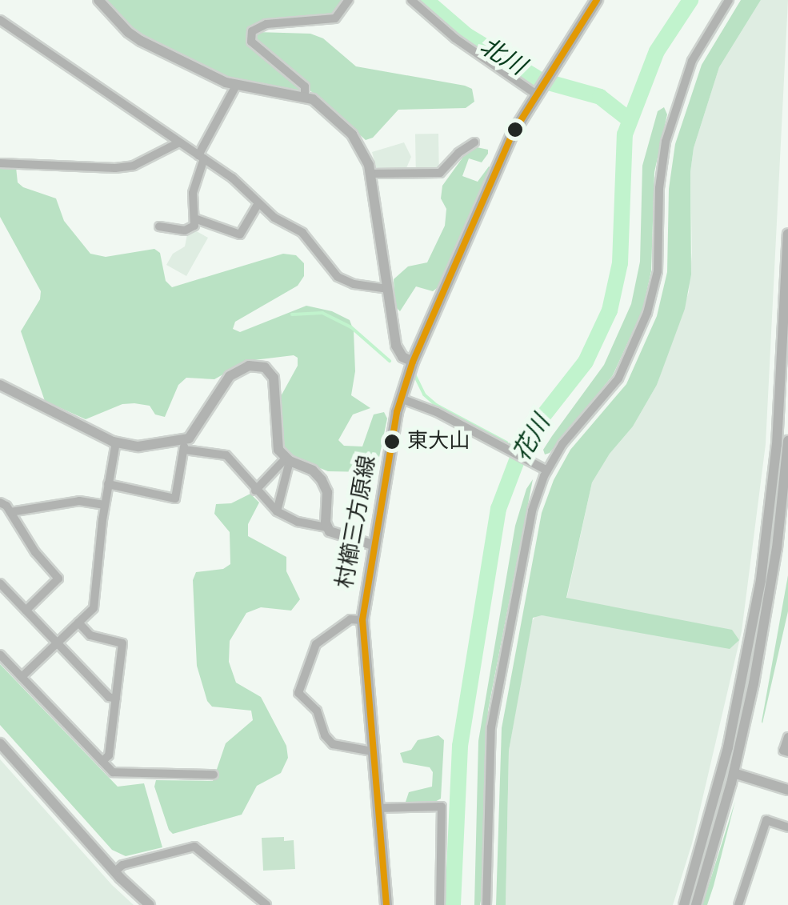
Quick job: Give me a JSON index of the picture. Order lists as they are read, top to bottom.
{
  "streets": {
    "main road": ["村櫛三方原線"]
  },
  "water": ["北川", "花川"],
  "places": ["東大山"]
}
